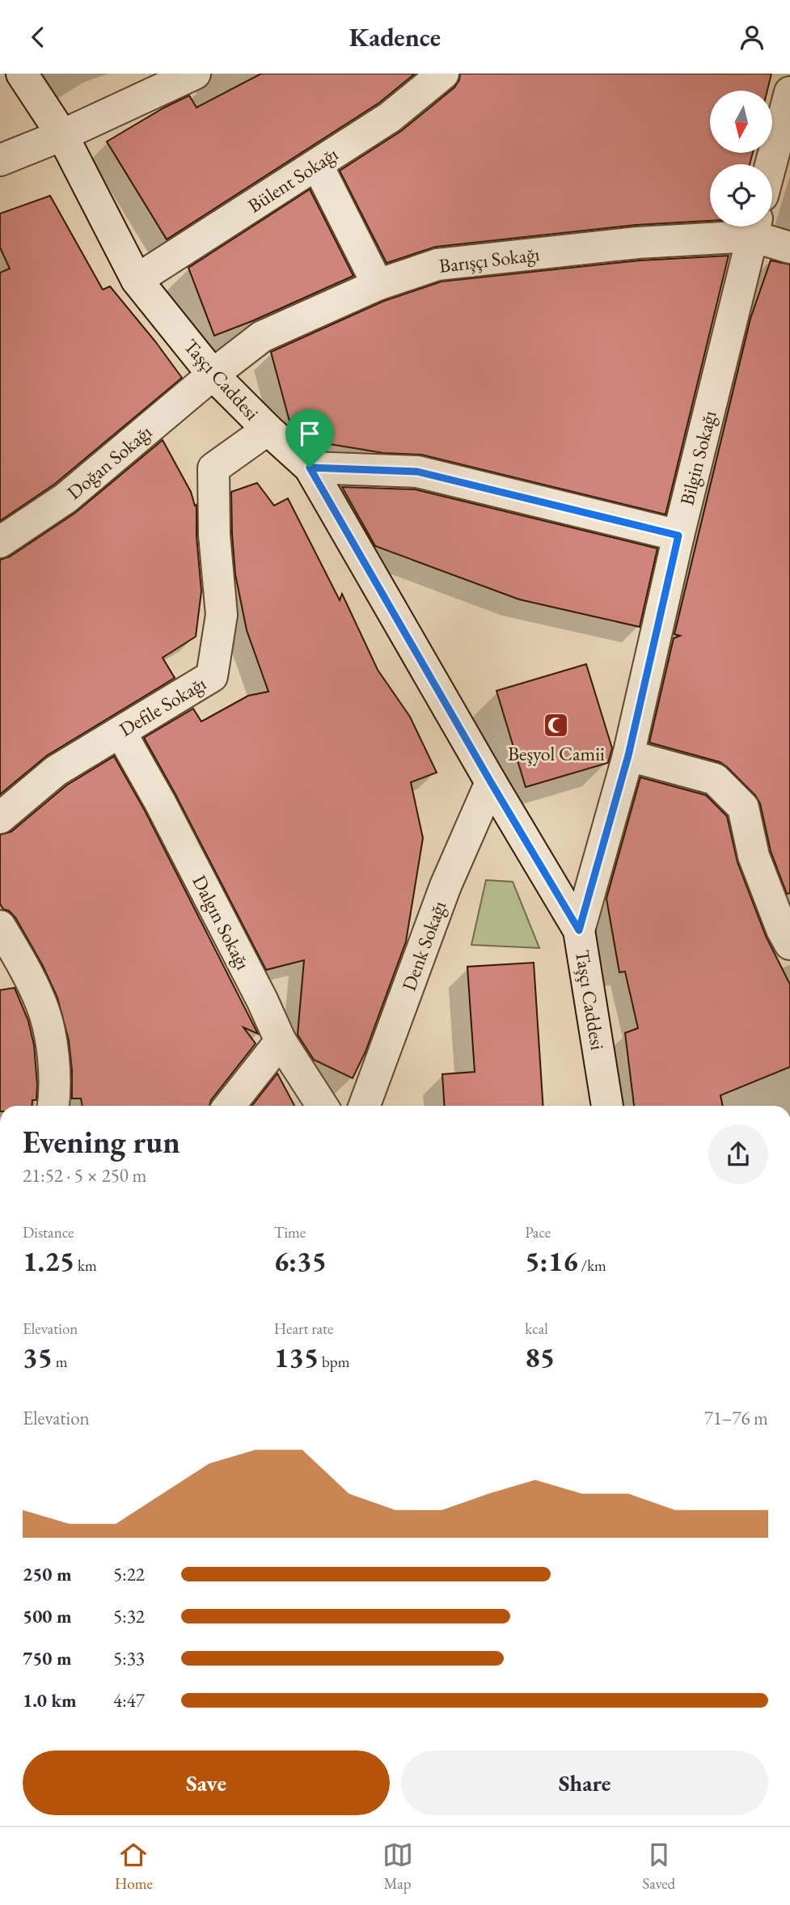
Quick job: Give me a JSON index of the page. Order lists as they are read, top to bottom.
{
  "streets": {
    "street": [
      "Bülent Sokağı",
      "Barışçı Sokağı",
      "Taşçı Caddesi",
      "Bilgin Sokağı",
      "Doğan Sokağı",
      "Defile Sokağı",
      "Dalgın Sokağı",
      "Denk Sokağı"
    ]
  },
  "crossings": [
    ["Bülent Sokağı", "Taşçı Caddesi"],
    ["Barışçı Sokağı", "Taşçı Caddesi"],
    ["Barışçı Sokağı", "Bilgin Sokağı"],
    ["Barışçı Sokağı", "Doğan Sokağı"],
    ["Taşçı Caddesi", "Bilgin Sokağı"],
    ["Taşçı Caddesi", "Doğan Sokağı"],
    ["Taşçı Caddesi", "Defile Sokağı"],
    ["Taşçı Caddesi", "Denk Sokağı"],
    ["Defile Sokağı", "Dalgın Sokağı"]
  ],
  "places": {
    "mosque": ["Beşyol Camii"]
  },
  "north": "bottom",
  "page": {
    "header": "Kadence",
    "heading": ["Evening run", "21:52 · 5 × 250 m"],
    "stats": [
      ["Distance", "1.25 km"],
      ["Time", "6:35"],
      ["Pace", "5:16 /km"],
      ["Elevation", "35 m"],
      ["Heart rate", "135 bpm"],
      ["kcal", "85"]
    ],
    "chart": ["Elevation", "71–76 m"],
    "list": [
      {
        "name": "250 m",
        "note": "5:22"
      },
      {
        "name": "500 m",
        "note": "5:32"
      },
      {
        "name": "750 m",
        "note": "5:33"
      },
      {
        "name": "1.0 km",
        "note": "4:47"
      }
    ],
    "buttons": ["Save", "Share"],
    "tabs": ["Home", "Map", "Saved"]
  }
}
